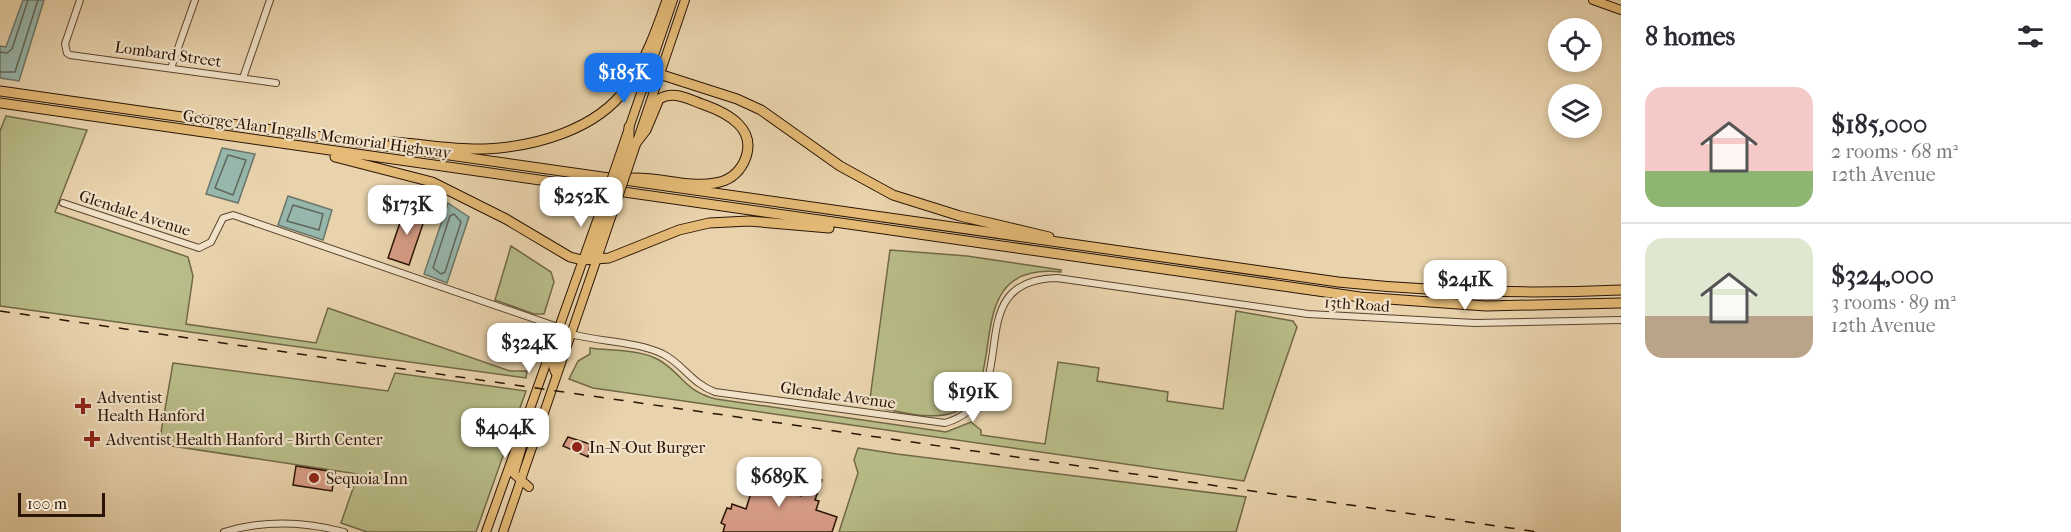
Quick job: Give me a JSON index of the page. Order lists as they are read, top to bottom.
{
  "streets": {
    "highway": ["George Alan Ingalls Memorial Highway"],
    "street": ["Lombard Street", "Glendale Avenue", "13th Road"]
  },
  "crossings": [
    ["Glendale Avenue", "13th Road"]
  ],
  "places": {
    "health": ["Adventist Health Hanford", "Adventist Health Hanford - Birth Center"],
    "other": ["In-N-Out Burger", "Sequoia Inn"]
  },
  "scale_bar": "100 m",
  "page": {
    "heading": "8 homes",
    "price": [
      "$185K",
      "$252K",
      "$173K",
      "$241K",
      "$324K",
      "$191K",
      "$404K",
      "$689K"
    ],
    "list": [
      {
        "name": "$185,000",
        "note": "2 rooms · 68 m² · 12th Avenue"
      },
      {
        "name": "$324,000",
        "note": "3 rooms · 89 m² · 12th Avenue"
      }
    ],
    "scale": "100 m"
  }
}
